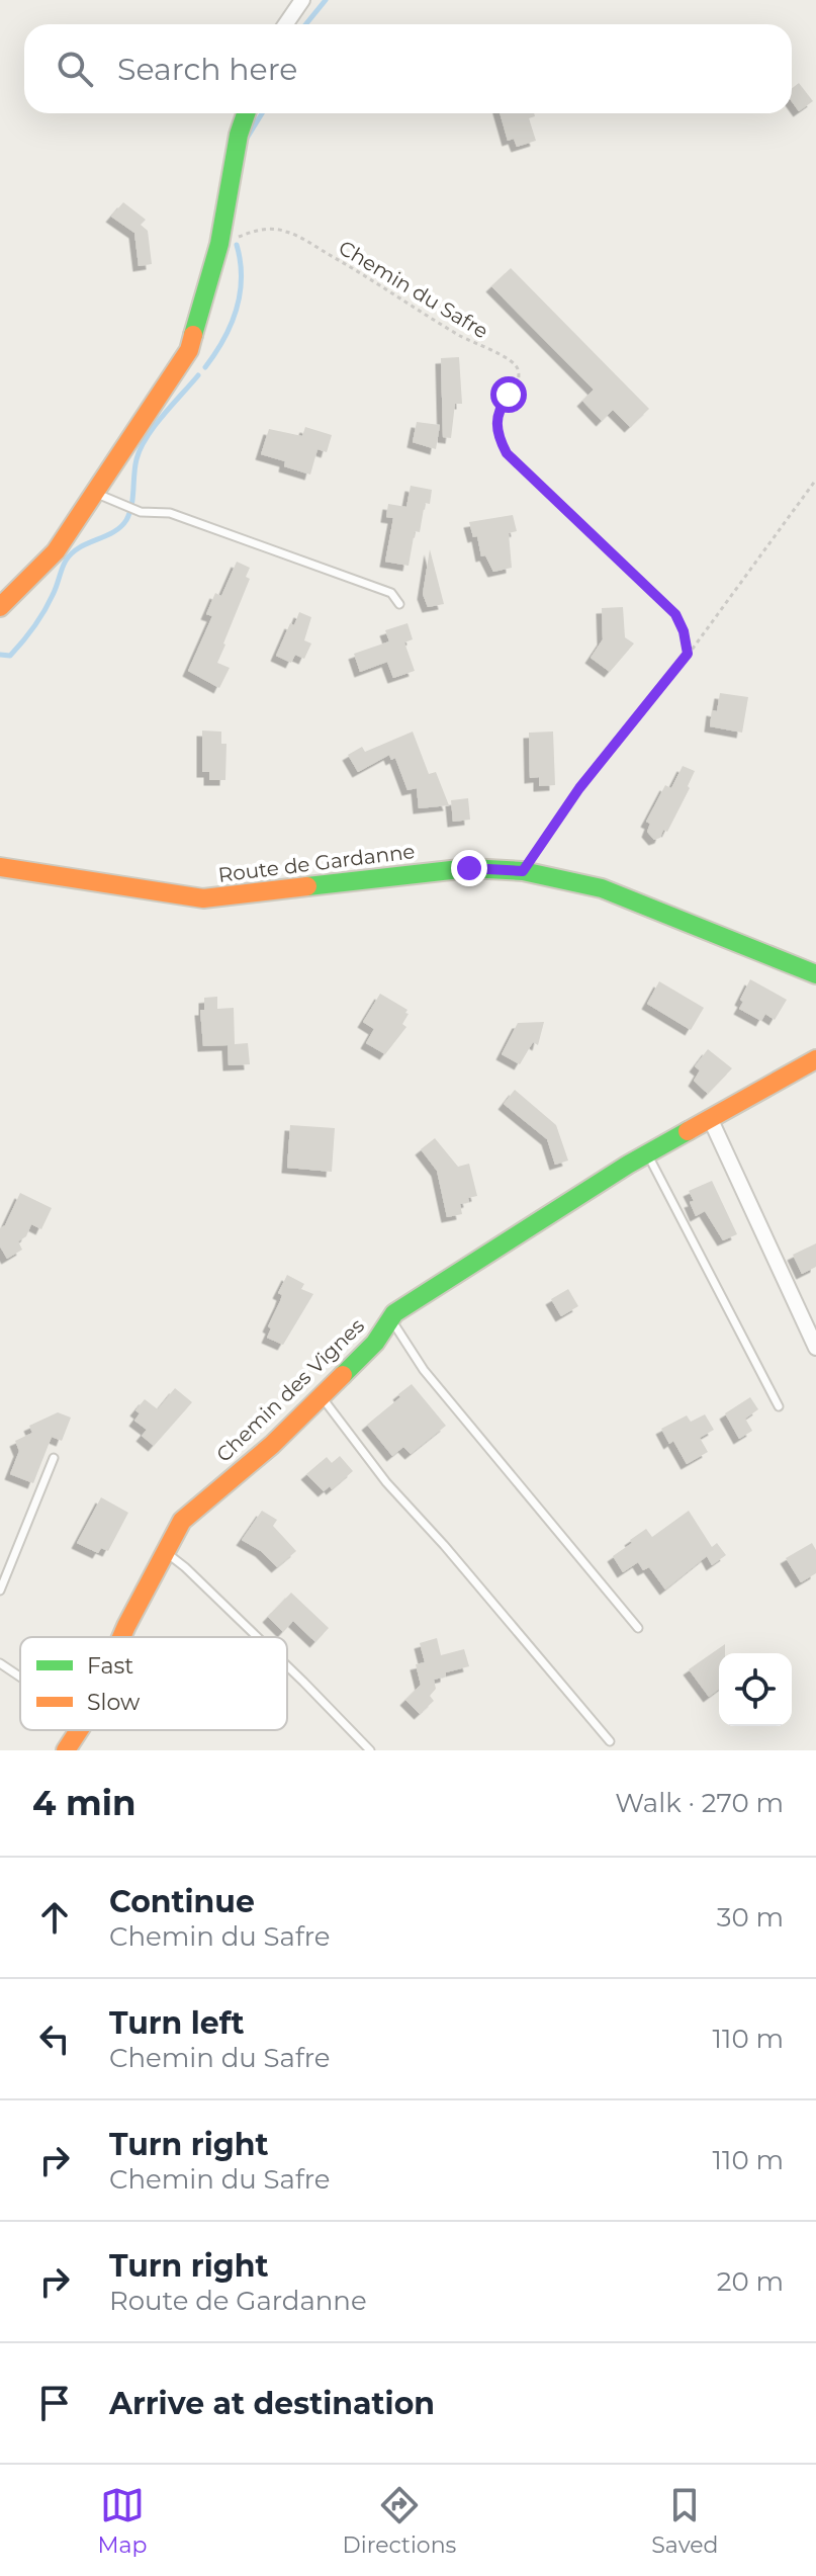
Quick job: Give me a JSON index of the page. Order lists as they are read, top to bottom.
{
  "streets": {
    "street": ["Route de Gardanne", "Chemin des Vignes"],
    "path": ["Chemin du Safre"]
  },
  "legend": ["Fast", "Slow"],
  "page": {
    "search": "Search here",
    "heading": ["4 min", "Walk · 270 m"],
    "list": [
      ["Continue", "Chemin du Safre", "30 m"],
      ["Turn left", "Chemin du Safre", "110 m"],
      ["Turn right", "Chemin du Safre", "110 m"],
      ["Turn right", "Route de Gardanne", "20 m"],
      "Arrive at destination"
    ],
    "nav": ["Map", "Directions", "Saved"]
  }
}
